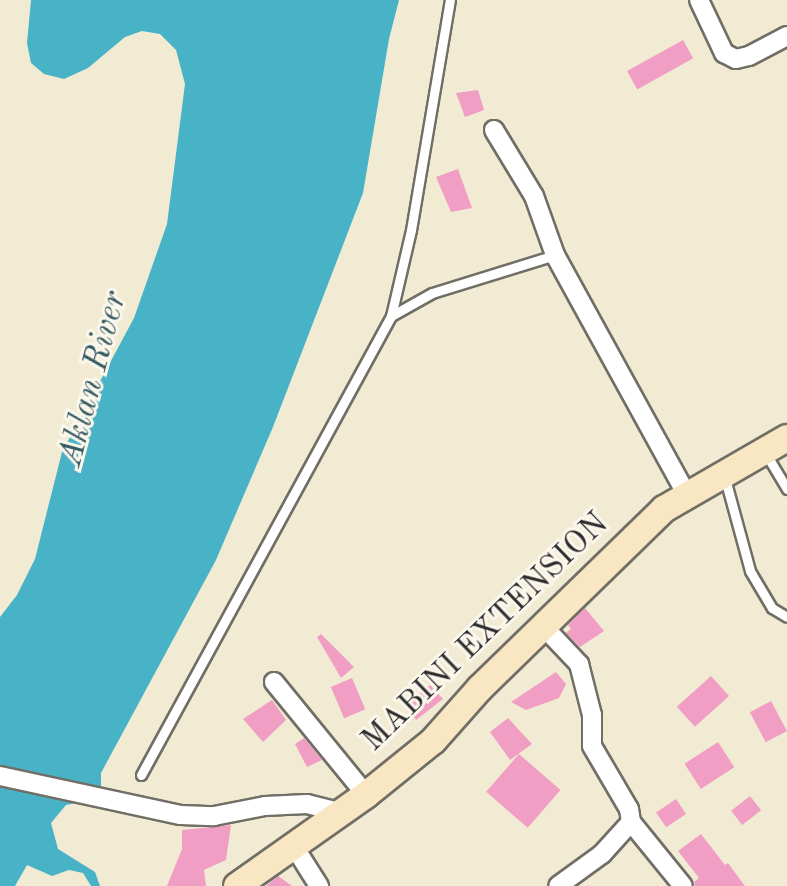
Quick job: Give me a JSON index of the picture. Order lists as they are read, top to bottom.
{
  "streets": {
    "street": ["MABINI EXTENSION"]
  },
  "water": ["Aklan River"]
}
